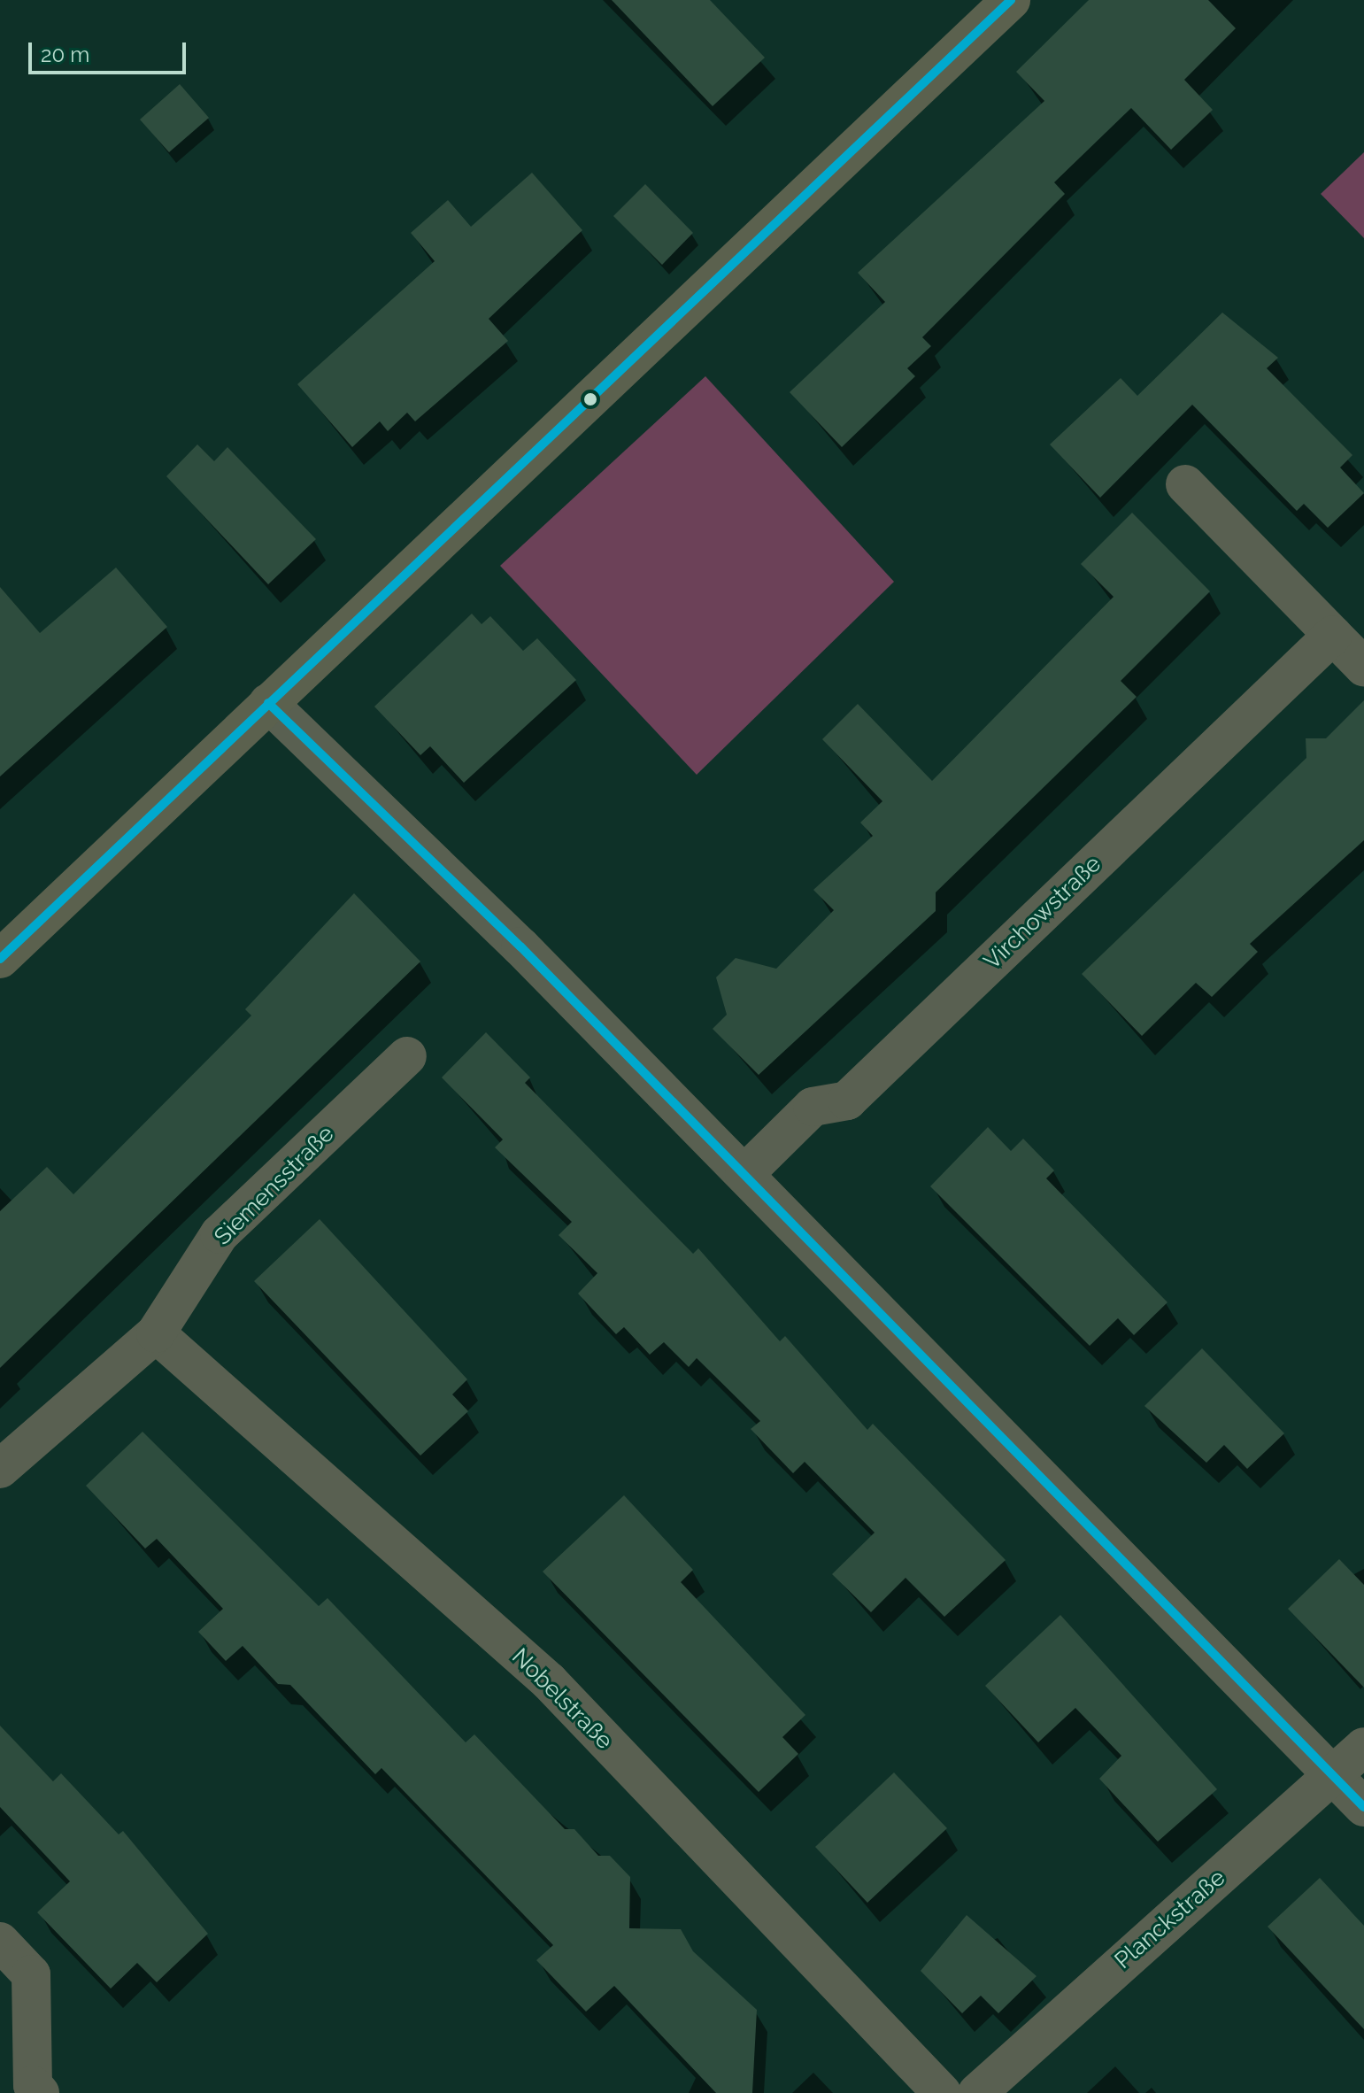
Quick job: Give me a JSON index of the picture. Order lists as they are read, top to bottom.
{
  "streets": {
    "street": [
      "Virchowstraße",
      "Siemensstraße",
      "Nobelstraße",
      "Planckstraße"
    ]
  },
  "crossings": [
    ["Siemensstraße", "Nobelstraße"]
  ],
  "scale_bar": "20 m"
}
